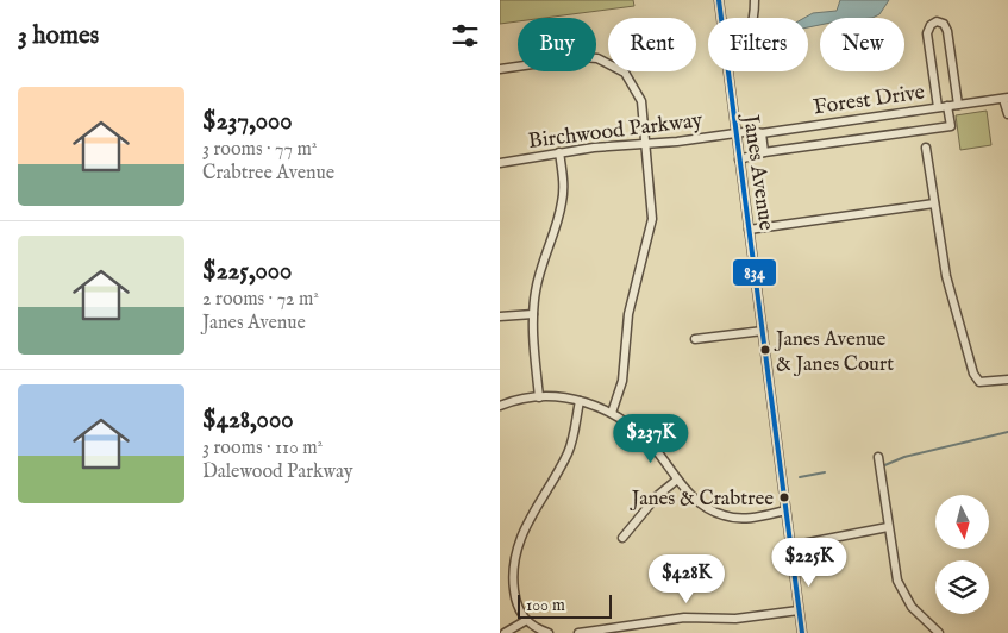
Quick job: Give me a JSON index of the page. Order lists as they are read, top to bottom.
{
  "streets": {
    "street": ["Forest Drive", "Birchwood Parkway", "Janes Avenue"]
  },
  "crossings": [
    ["Forest Drive", "Birchwood Parkway"],
    ["Forest Drive", "Janes Avenue"],
    ["Birchwood Parkway", "Janes Avenue"]
  ],
  "places": ["Janes Avenue & Janes Court", "Janes & Crabtree"],
  "lines": ["transit line 834"],
  "scale_bar": "100 m",
  "north": "bottom",
  "page": {
    "heading": "3 homes",
    "chip": [
      "Buy",
      "Rent",
      "Filters",
      "New"
    ],
    "list": [
      {
        "name": "$237,000",
        "note": "3 rooms · 77 m² · Crabtree Avenue"
      },
      {
        "name": "$225,000",
        "note": "2 rooms · 72 m² · Janes Avenue"
      },
      {
        "name": "$428,000",
        "note": "3 rooms · 110 m² · Dalewood Parkway"
      }
    ],
    "price": ["$237K", "$225K", "$428K"],
    "scale": "100 m"
  }
}
